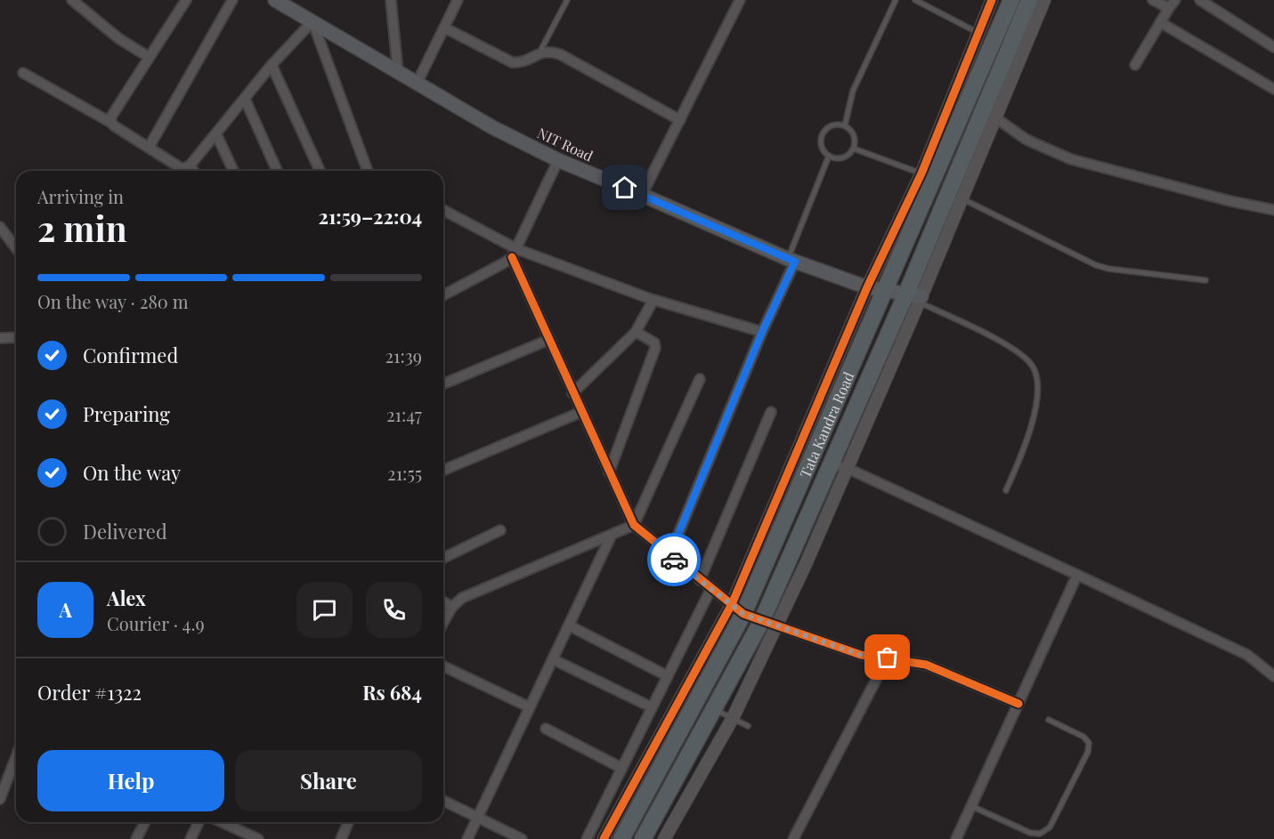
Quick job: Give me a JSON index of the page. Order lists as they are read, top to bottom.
{
  "streets": {
    "main road": ["NIT Road", "Tata Kandra Road"]
  },
  "crossings": [
    ["NIT Road", "Tata Kandra Road"]
  ],
  "page": {
    "heading": ["2 min", "Arriving in", "21:59–22:04"],
    "panel": [
      "Alex",
      "Courier · 4.9",
      "Order #1322",
      "Rs 684"
    ],
    "bar": "On the way · 280 m",
    "list": [
      ["Confirmed", "21:39"],
      ["Preparing", "21:47"],
      ["On the way", "21:55"],
      "Delivered"
    ],
    "round": "A",
    "buttons": ["Help", "Share"]
  }
}
